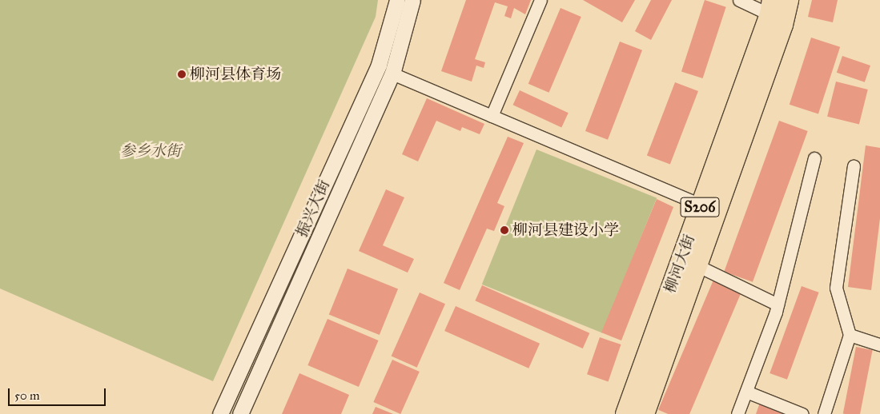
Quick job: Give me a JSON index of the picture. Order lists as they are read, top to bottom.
{
  "streets": {
    "main road": ["S206", "柳河大街"],
    "street": ["振兴大街"]
  },
  "parks": ["参乡水街"],
  "places": ["柳河县体育场", "柳河县建设小学"],
  "scale_bar": "50 m"
}
